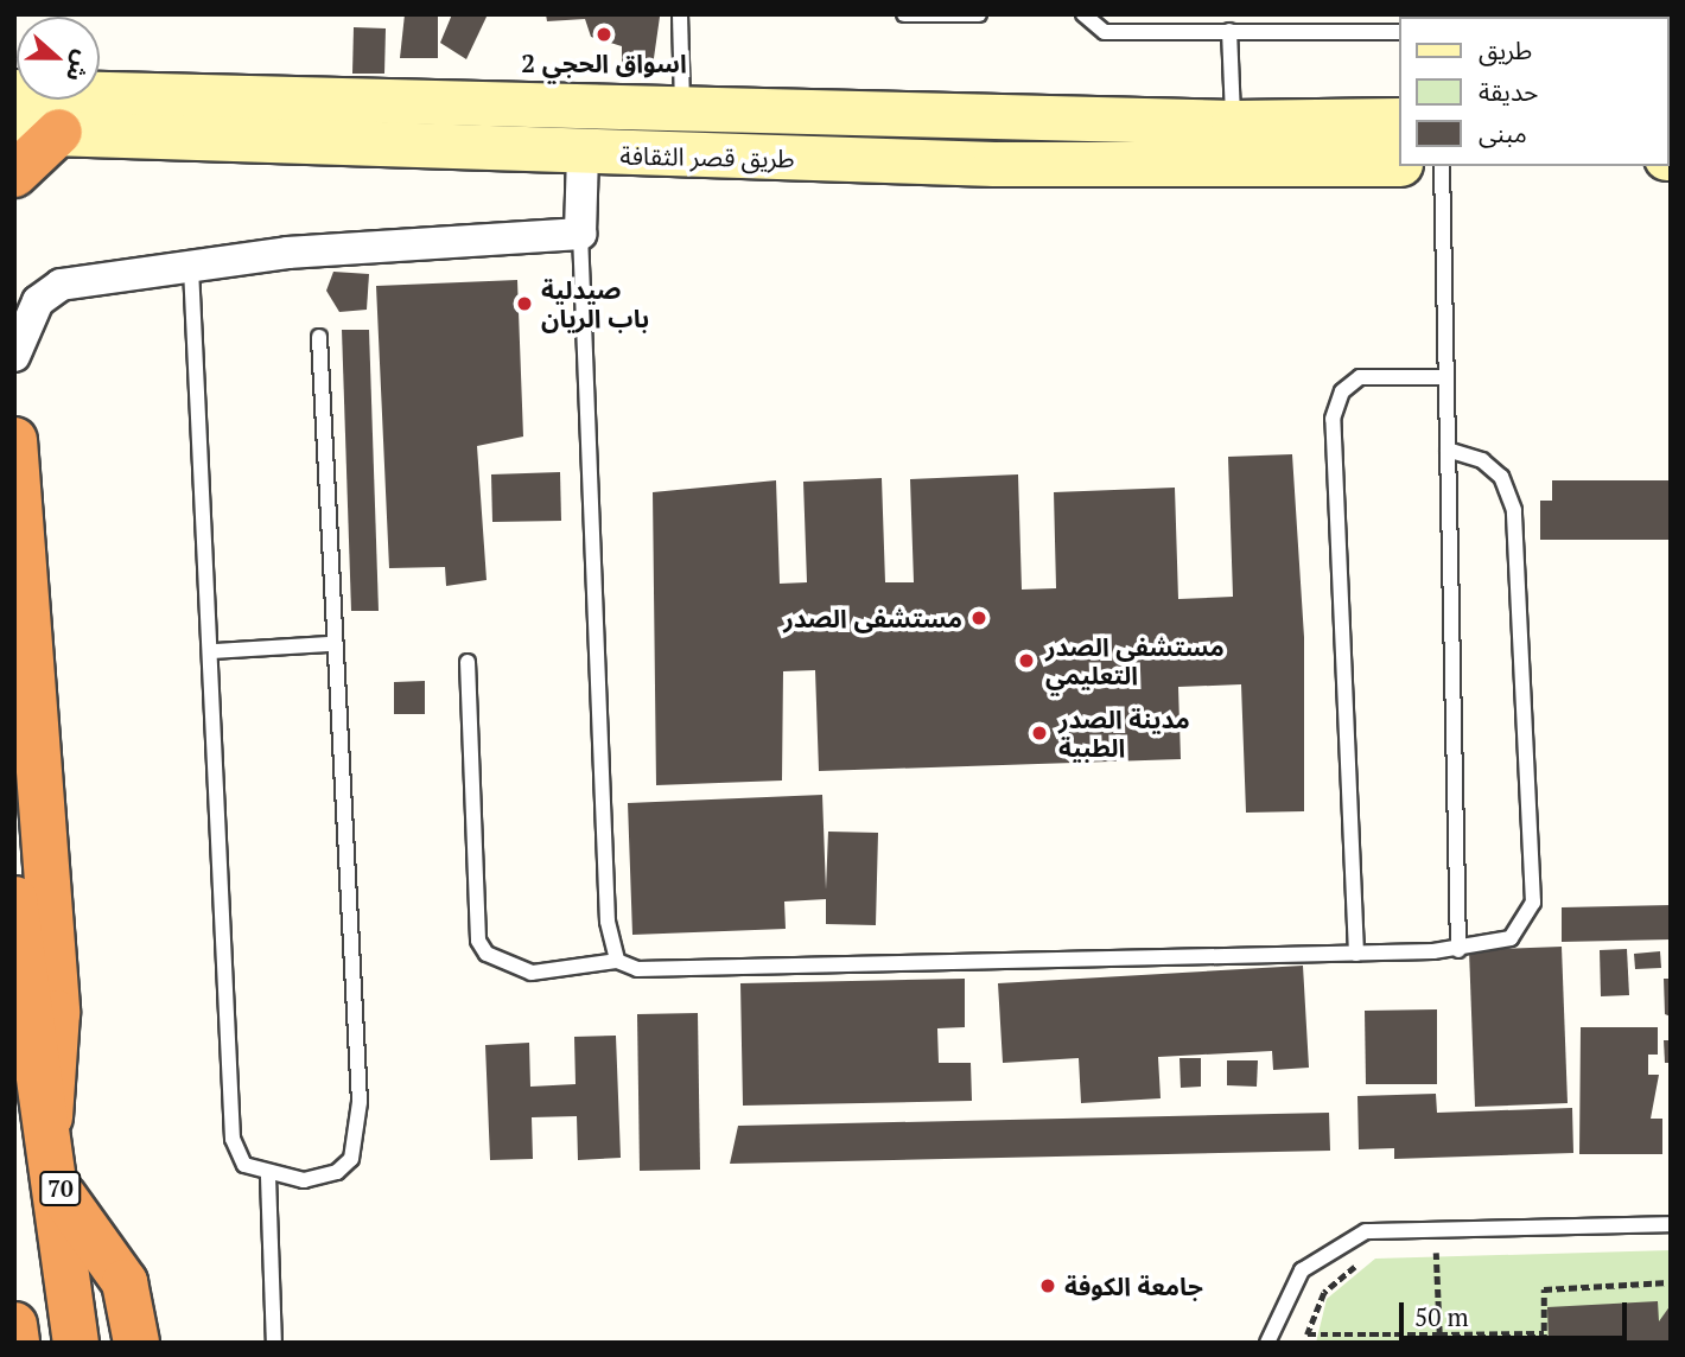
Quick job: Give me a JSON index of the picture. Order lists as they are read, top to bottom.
{
  "streets": {
    "highway": ["70"],
    "street": ["طريق قصر الثقافة"]
  },
  "places": [
    "اسواق الحجي 2",
    "صيدلية باب الريان",
    "مستشفى الصدر",
    "مستشفى الصدر التعليمي",
    "مدينة الصدر الطبية",
    "جامعة الكوفة"
  ],
  "legend": ["طريق", "حديقة", "مبنى"],
  "scale_bar": "50 m",
  "north": "right"
}
